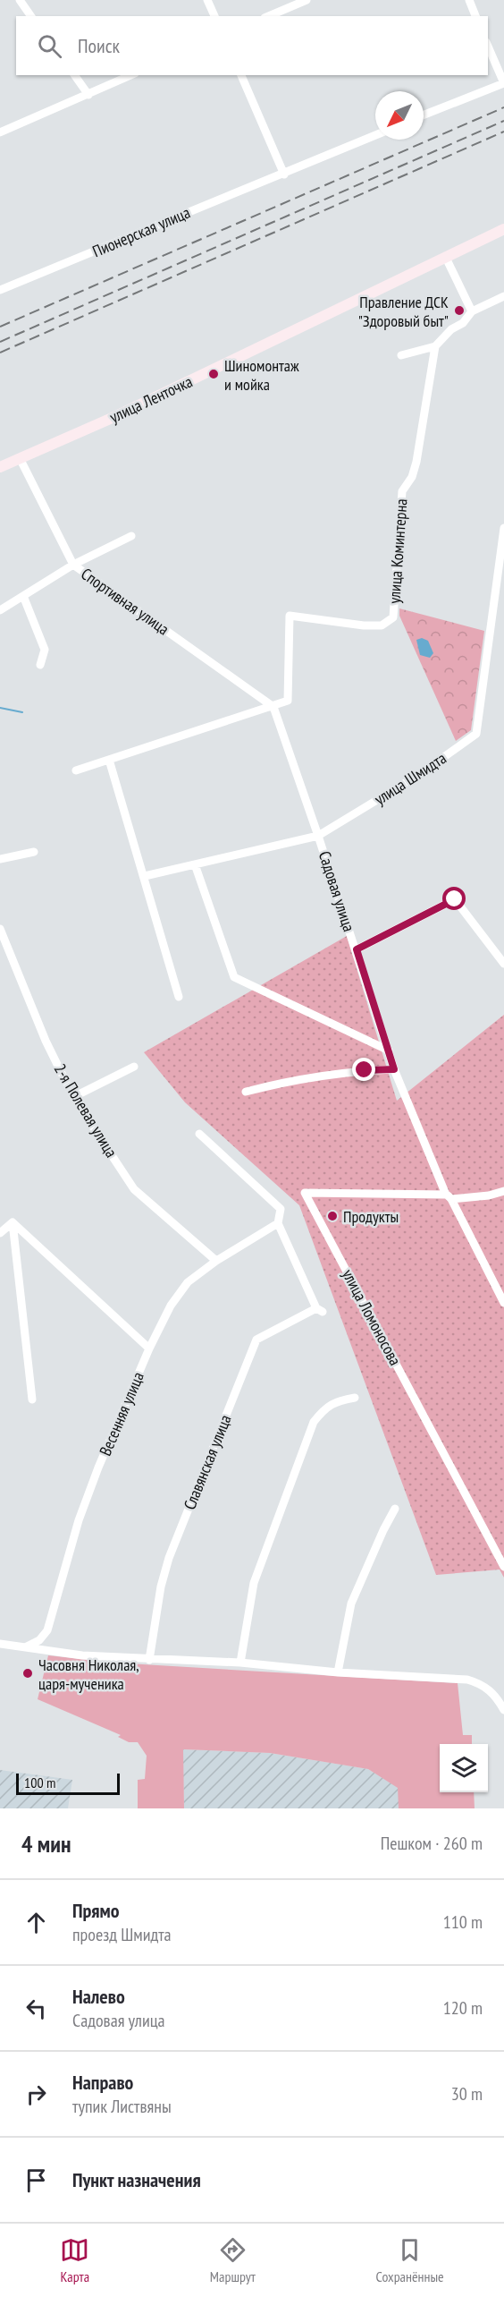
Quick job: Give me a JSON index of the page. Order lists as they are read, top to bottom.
{
  "streets": {
    "main road": ["улица Ленточка"],
    "street": [
      "Пионерская улица",
      "улица Коминтерна",
      "Спортивная улица",
      "улица Шмидта",
      "Садовая улица",
      "2-я Полевая улица",
      "улица Ломоносова",
      "Весенняя улица",
      "Славянская улица"
    ]
  },
  "crossings": [
    ["улица Ленточка", "Спортивная улица"],
    ["улица Коминтерна", "Спортивная улица"],
    ["улица Коминтерна", "Садовая улица"],
    ["Спортивная улица", "Садовая улица"],
    ["улица Шмидта", "Садовая улица"],
    ["Садовая улица", "улица Ломоносова"],
    ["2-я Полевая улица", "Весенняя улица"],
    ["Весенняя улица", "Славянская улица"]
  ],
  "places": [
    "Правление ДСК \"Здоровый быт\"",
    "Шиномонтаж и мойка",
    "Продукты",
    "Часовня Николая, царя-мученика"
  ],
  "scale_bar": "100 m",
  "north": "bottom left",
  "page": {
    "search": "Поиск",
    "scale": "100 m",
    "heading": ["4 мин", "Пешком · 260 m"],
    "list": [
      ["Прямо", "проезд Шмидта", "110 m"],
      ["Налево", "Садовая улица", "120 m"],
      ["Направо", "тупик Листвяны", "30 m"],
      "Пункт назначения"
    ],
    "nav": ["Карта", "Маршрут", "Сохранённые"]
  }
}
